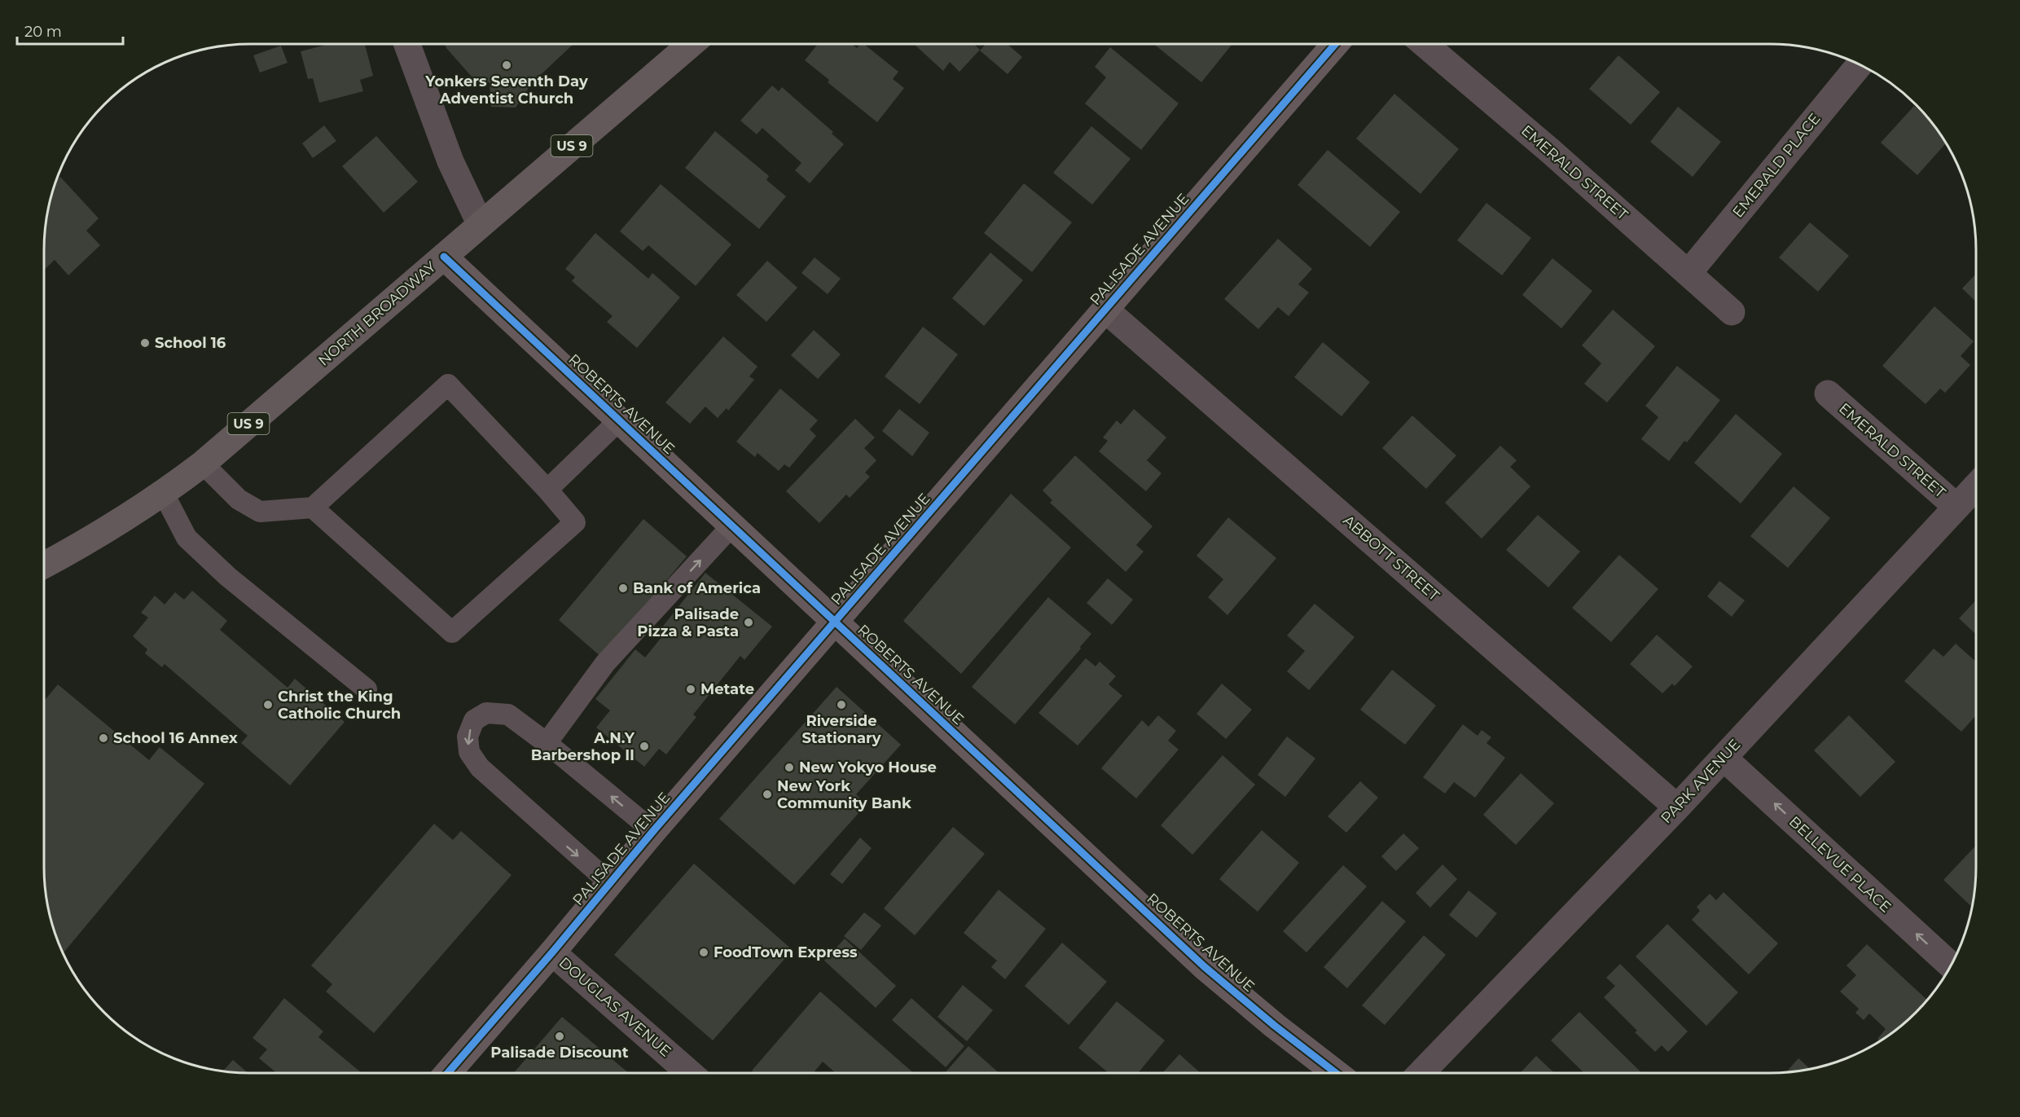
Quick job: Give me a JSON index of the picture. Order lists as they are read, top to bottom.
{
  "streets": {
    "main road": ["US 9", "NORTH BROADWAY"],
    "street": [
      "EMERALD PLACE",
      "EMERALD STREET",
      "PALISADE AVENUE",
      "ROBERTS AVENUE",
      "ABBOTT STREET",
      "PARK AVENUE",
      "BELLEVUE PLACE",
      "DOUGLAS AVENUE"
    ]
  },
  "crossings": [
    ["EMERALD PLACE", "EMERALD STREET"],
    ["EMERALD STREET", "PARK AVENUE"],
    ["PALISADE AVENUE", "ROBERTS AVENUE"],
    ["PALISADE AVENUE", "ABBOTT STREET"],
    ["PALISADE AVENUE", "DOUGLAS AVENUE"],
    ["NORTH BROADWAY", "ROBERTS AVENUE"],
    ["ABBOTT STREET", "PARK AVENUE"],
    ["PARK AVENUE", "BELLEVUE PLACE"]
  ],
  "one_way": ["BELLEVUE PLACE"],
  "places": [
    "Yonkers Seventh Day Adventist Church",
    "School 16",
    "Bank of America",
    "Palisade Pizza & Pasta",
    "Metate",
    "Christ the King Catholic Church",
    "Riverside Stationary",
    "School 16 Annex",
    "A.N.Y Barbershop II",
    "New Yokyo House",
    "New York Community Bank",
    "FoodTown Express",
    "Palisade Discount"
  ],
  "scale_bar": "20 m"
}
